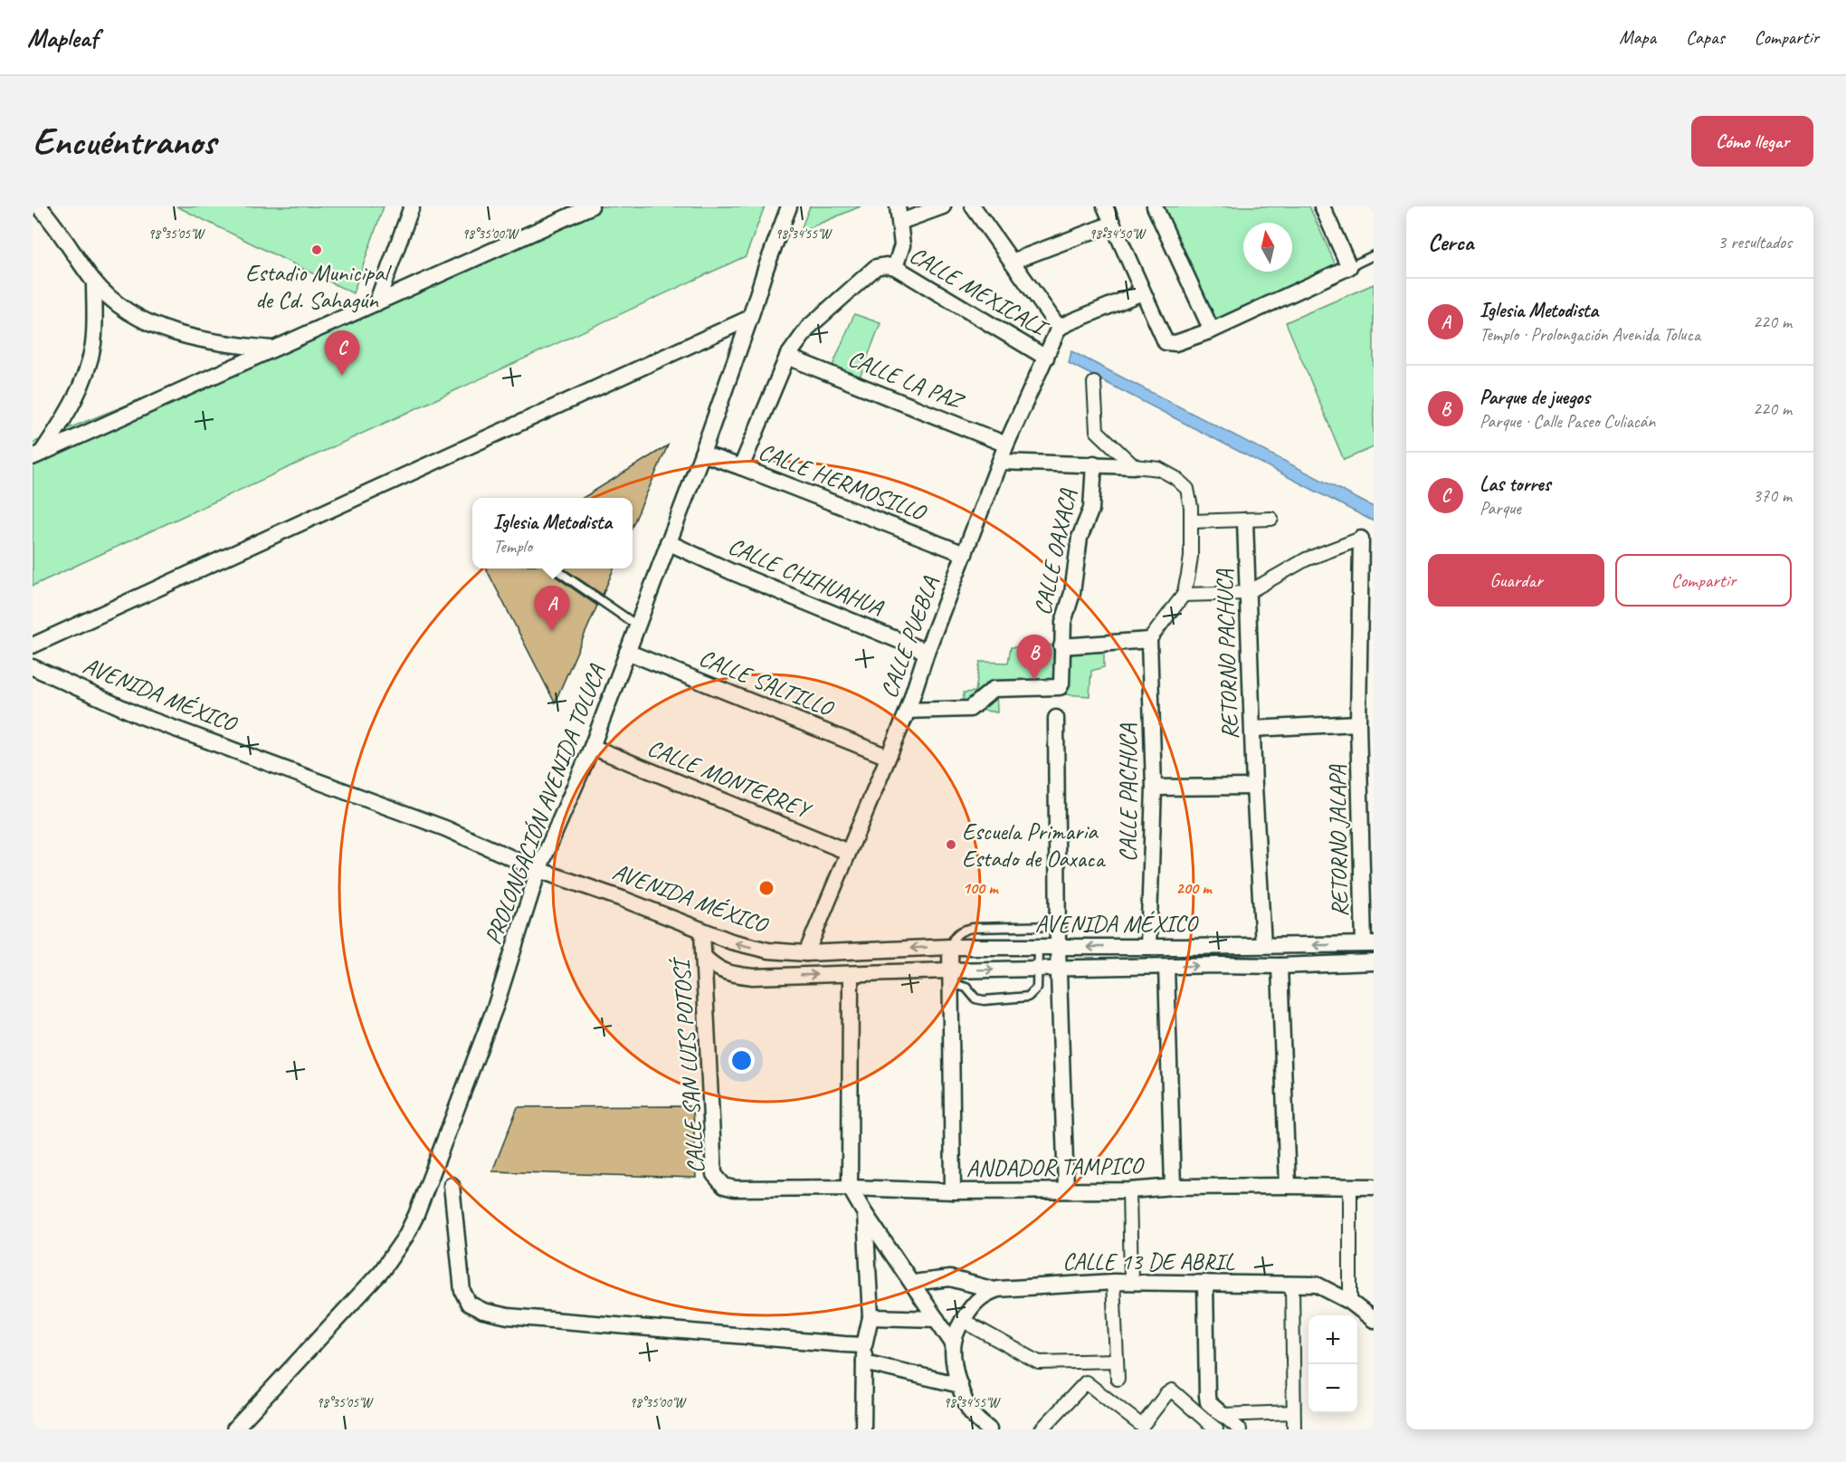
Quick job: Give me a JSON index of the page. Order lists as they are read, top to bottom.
{
  "streets": {
    "street": [
      "CALLE MEXICALI",
      "CALLE LA PAZ",
      "CALLE HERMOSILLO",
      "CALLE OAXACA",
      "CALLE CHIHUAHUA",
      "CALLE PUEBLA",
      "RETORNO PACHUCA",
      "CALLE SALTILLO",
      "AVENIDA MÉXICO",
      "CALLE MONTERREY",
      "CALLE PACHUCA",
      "PROLONGACIÓN AVENIDA TOLUCA",
      "RETORNO JALAPA",
      "CALLE SAN LUIS POTOSÍ",
      "ANDADOR TAMPICO",
      "CALLE 13 DE ABRIL"
    ]
  },
  "crossings": [
    ["CALLE MEXICALI", "CALLE PUEBLA"],
    ["CALLE LA PAZ", "CALLE PUEBLA"],
    ["CALLE HERMOSILLO", "CALLE PUEBLA"],
    ["CALLE HERMOSILLO", "PROLONGACIÓN AVENIDA TOLUCA"],
    ["CALLE OAXACA", "CALLE PUEBLA"],
    ["CALLE CHIHUAHUA", "CALLE PUEBLA"],
    ["CALLE CHIHUAHUA", "PROLONGACIÓN AVENIDA TOLUCA"],
    ["CALLE PUEBLA", "CALLE SALTILLO"],
    ["CALLE PUEBLA", "AVENIDA MÉXICO"],
    ["CALLE PUEBLA", "CALLE MONTERREY"],
    ["RETORNO PACHUCA", "AVENIDA MÉXICO"],
    ["CALLE SALTILLO", "PROLONGACIÓN AVENIDA TOLUCA"],
    ["AVENIDA MÉXICO", "CALLE PACHUCA"],
    ["AVENIDA MÉXICO", "PROLONGACIÓN AVENIDA TOLUCA"],
    ["AVENIDA MÉXICO", "RETORNO JALAPA"],
    ["AVENIDA MÉXICO", "CALLE SAN LUIS POTOSÍ"],
    ["CALLE MONTERREY", "PROLONGACIÓN AVENIDA TOLUCA"],
    ["CALLE SAN LUIS POTOSÍ", "ANDADOR TAMPICO"]
  ],
  "places": ["Estadio Municipal de Cd. Sahagún", "Escuela Primaria Estado de Oaxaca"],
  "north": "top",
  "page": {
    "header": "Mapleaf",
    "nav": ["Mapa", "Capas", "Compartir"],
    "buttons": [
      "Cómo llegar",
      ["Guardar", "Compartir"]
    ],
    "title": "Encuéntranos",
    "heading": ["Cerca", "3 resultados"],
    "list": [
      {
        "mark": "A",
        "name": "Iglesia Metodista",
        "note": "Templo · Prolongación Avenida Toluca",
        "value": "220 m"
      },
      {
        "mark": "B",
        "name": "Parque de juegos",
        "note": "Parque · Calle Paseo Culiacán",
        "value": "220 m"
      },
      {
        "mark": "C",
        "name": "Las torres",
        "note": "Parque",
        "value": "370 m"
      }
    ],
    "pins": ["C", "A", "B"],
    "popup": ["Iglesia Metodista", "Templo"],
    "map_buttons": ["+", "−"]
  },
  "coordinates": [
    "98°35'05\"W",
    "98°35'00\"W",
    "98°34'55\"W",
    "98°34'50\"W"
  ],
  "rings": ["100 m", "200 m"]
}
